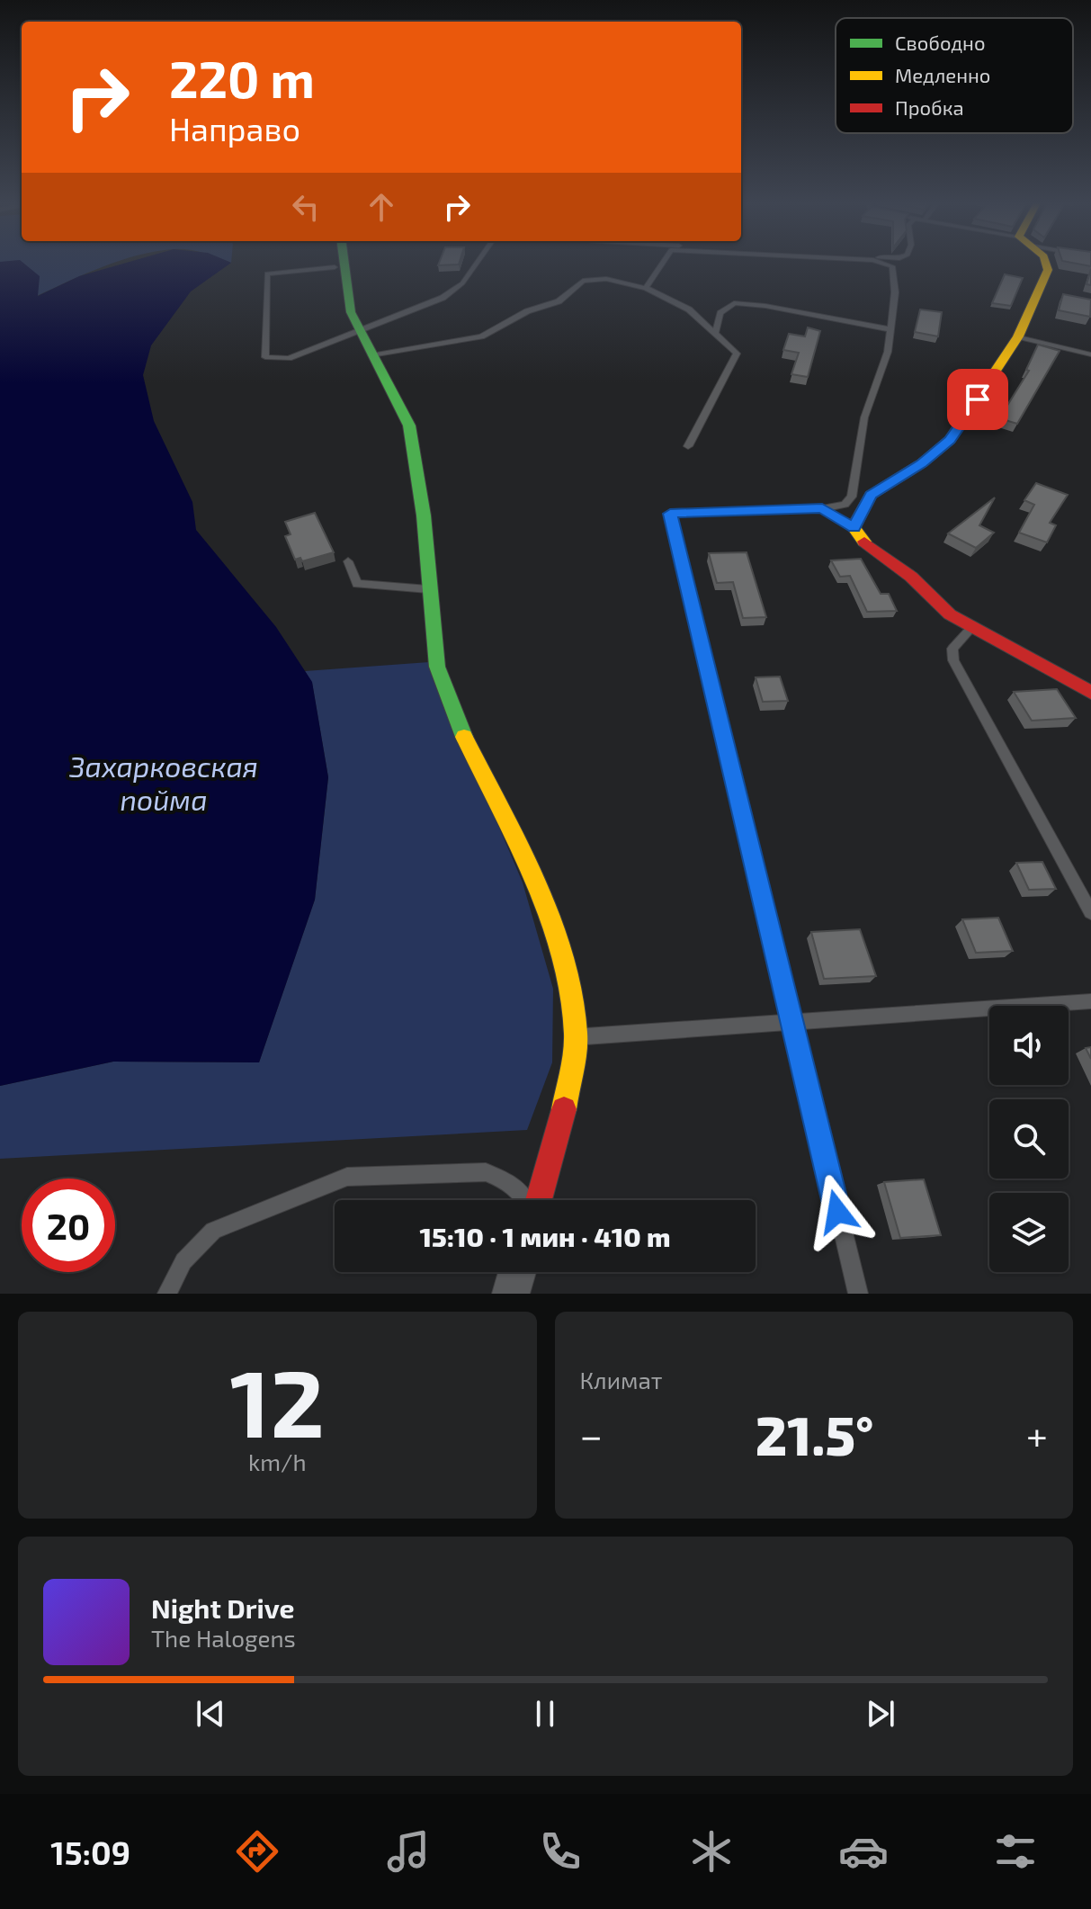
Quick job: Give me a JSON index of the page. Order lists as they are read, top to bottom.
{
  "water": ["Захарковская пойма"],
  "legend": ["Свободно", "Медленно", "Пробка"],
  "page": {
    "turn": ["220 m", "Направо"],
    "limit": "20",
    "trip": "15:10 · 1 мин · 410 m",
    "tile": [
      ["12", "km/h"],
      "Климат"
    ],
    "heat": ["−", "21.5°", "+"],
    "song": ["Night Drive", "The Halogens"],
    "tabs": "15:09"
  }
}
